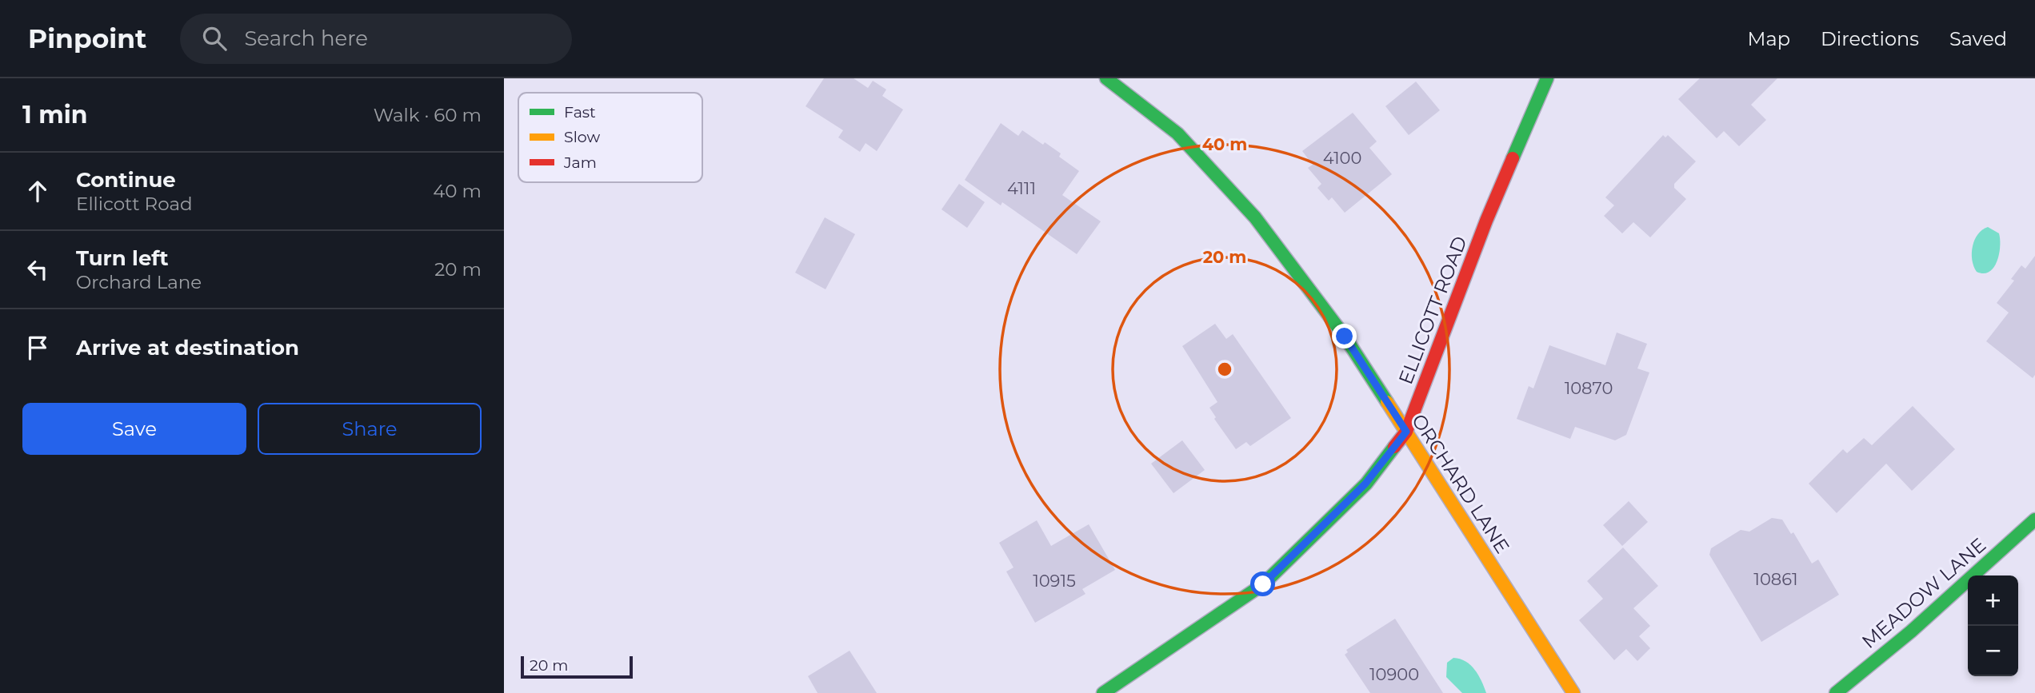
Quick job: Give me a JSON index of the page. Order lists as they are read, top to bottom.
{
  "streets": {
    "street": ["ELLICOTT ROAD", "ORCHARD LANE", "MEADOW LANE"]
  },
  "crossings": [
    ["ELLICOTT ROAD", "ORCHARD LANE"]
  ],
  "house_numbers": [
    "4100",
    "4111",
    "10870",
    "10861",
    "10915",
    "10900"
  ],
  "legend": ["Fast", "Slow", "Jam"],
  "scale_bar": "20 m",
  "page": {
    "header": "Pinpoint",
    "search": "Search here",
    "nav": ["Map", "Directions", "Saved"],
    "heading": ["1 min", "Walk · 60 m"],
    "list": [
      ["Continue", "Ellicott Road", "40 m"],
      ["Turn left", "Orchard Lane", "20 m"],
      "Arrive at destination"
    ],
    "buttons": ["Save", "Share"],
    "map_buttons": ["+", "−"],
    "scale": "20 m"
  },
  "rings": ["40 m", "20 m"]
}
